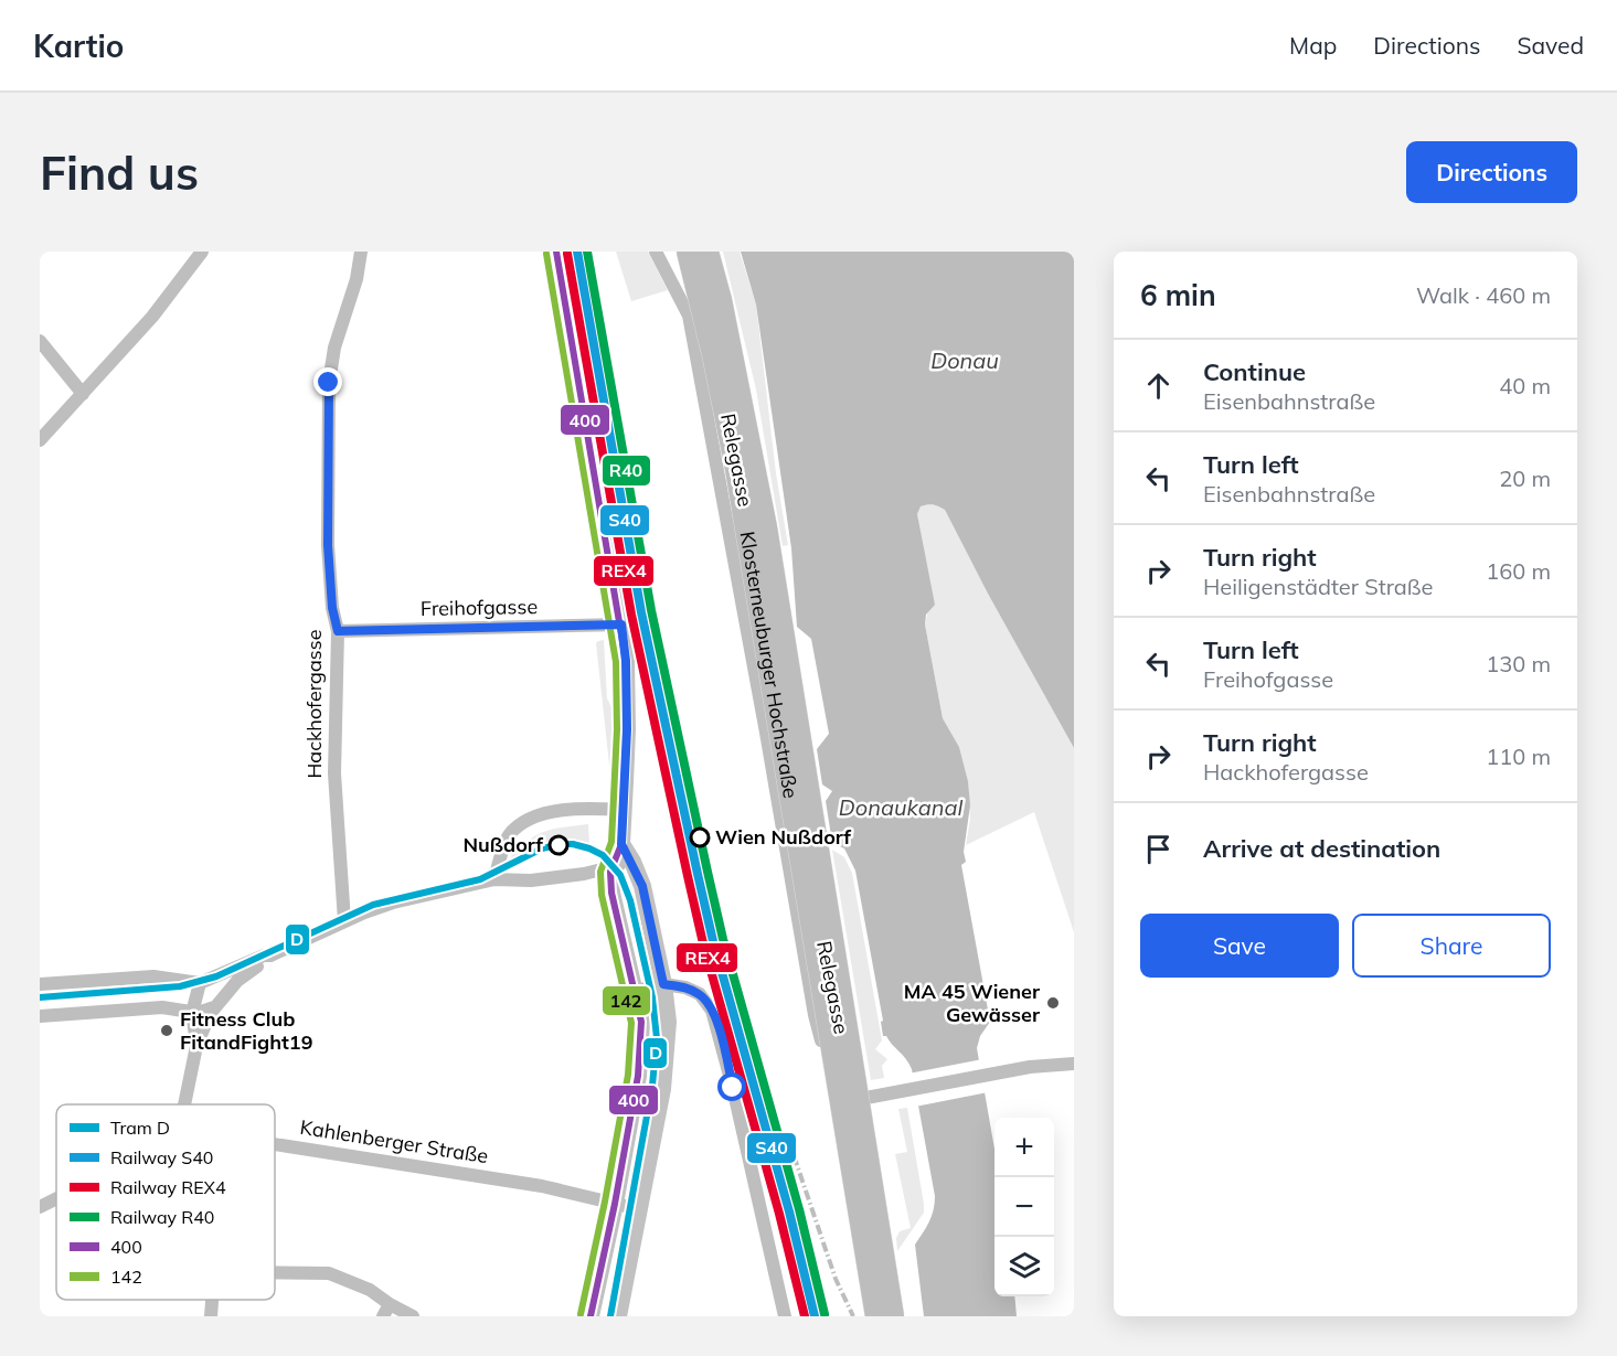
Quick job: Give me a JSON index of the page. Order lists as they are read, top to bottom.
{
  "streets": {
    "highway": ["Klosterneuburger Hochstraße"],
    "street": [
      "Relegasse",
      "Freihofgasse",
      "Hackhofergasse",
      "Kahlenberger Straße"
    ]
  },
  "crossings": [
    ["Freihofgasse", "Hackhofergasse"]
  ],
  "water": ["Donau", "Donaukanal"],
  "places": [
    "Wien Nußdorf",
    "Nußdorf",
    "MA 45 Wiener Gewässer",
    "Fitness Club FitandFight19"
  ],
  "lines": [
    "rail line S40",
    "rail line R40",
    "transit line 400",
    "rail line REX4",
    "transit line 142",
    "tram line D"
  ],
  "legend": [
    "Tram D",
    "Railway S40",
    "Railway REX4",
    "Railway R40",
    "400",
    "142"
  ],
  "page": {
    "header": "Kartio",
    "nav": ["Map", "Directions", "Saved"],
    "buttons": [
      "Directions",
      ["Save", "Share"]
    ],
    "title": "Find us",
    "heading": ["6 min", "Walk · 460 m"],
    "list": [
      ["Continue", "Eisenbahnstraße", "40 m"],
      ["Turn left", "Eisenbahnstraße", "20 m"],
      ["Turn right", "Heiligenstädter Straße", "160 m"],
      ["Turn left", "Freihofgasse", "130 m"],
      ["Turn right", "Hackhofergasse", "110 m"],
      "Arrive at destination"
    ],
    "map_buttons": ["+", "−"]
  }
}
